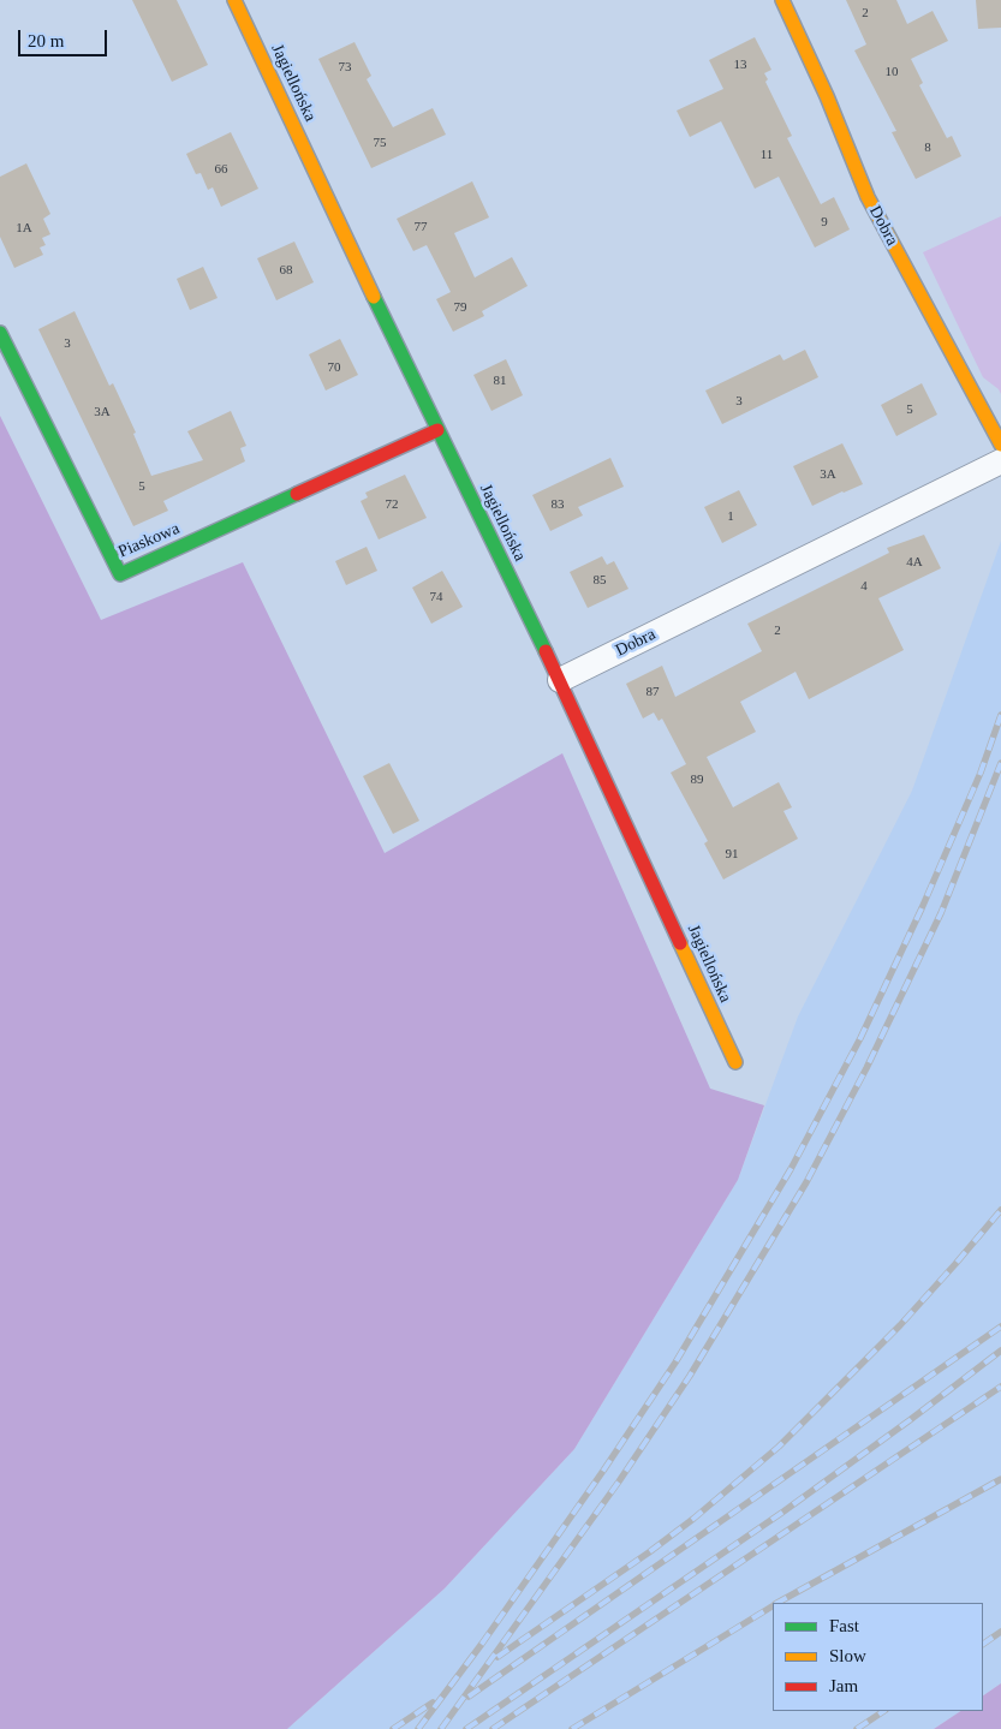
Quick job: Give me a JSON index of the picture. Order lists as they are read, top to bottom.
{
  "streets": {
    "street": ["Jagiellońska", "Dobra", "Piaskowa"]
  },
  "crossings": [
    ["Jagiellońska", "Dobra"],
    ["Jagiellońska", "Piaskowa"]
  ],
  "house_numbers": [
    "2",
    "13",
    "73",
    "10",
    "75",
    "8",
    "11",
    "66",
    "9",
    "77",
    "1A",
    "68",
    "79",
    "3",
    "70",
    "81",
    "3",
    "5",
    "3A",
    "3A",
    "5",
    "72",
    "83",
    "1",
    "4A",
    "85",
    "4",
    "74",
    "2",
    "87",
    "89",
    "91"
  ],
  "legend": ["Fast", "Slow", "Jam"],
  "scale_bar": "20 m"
}
